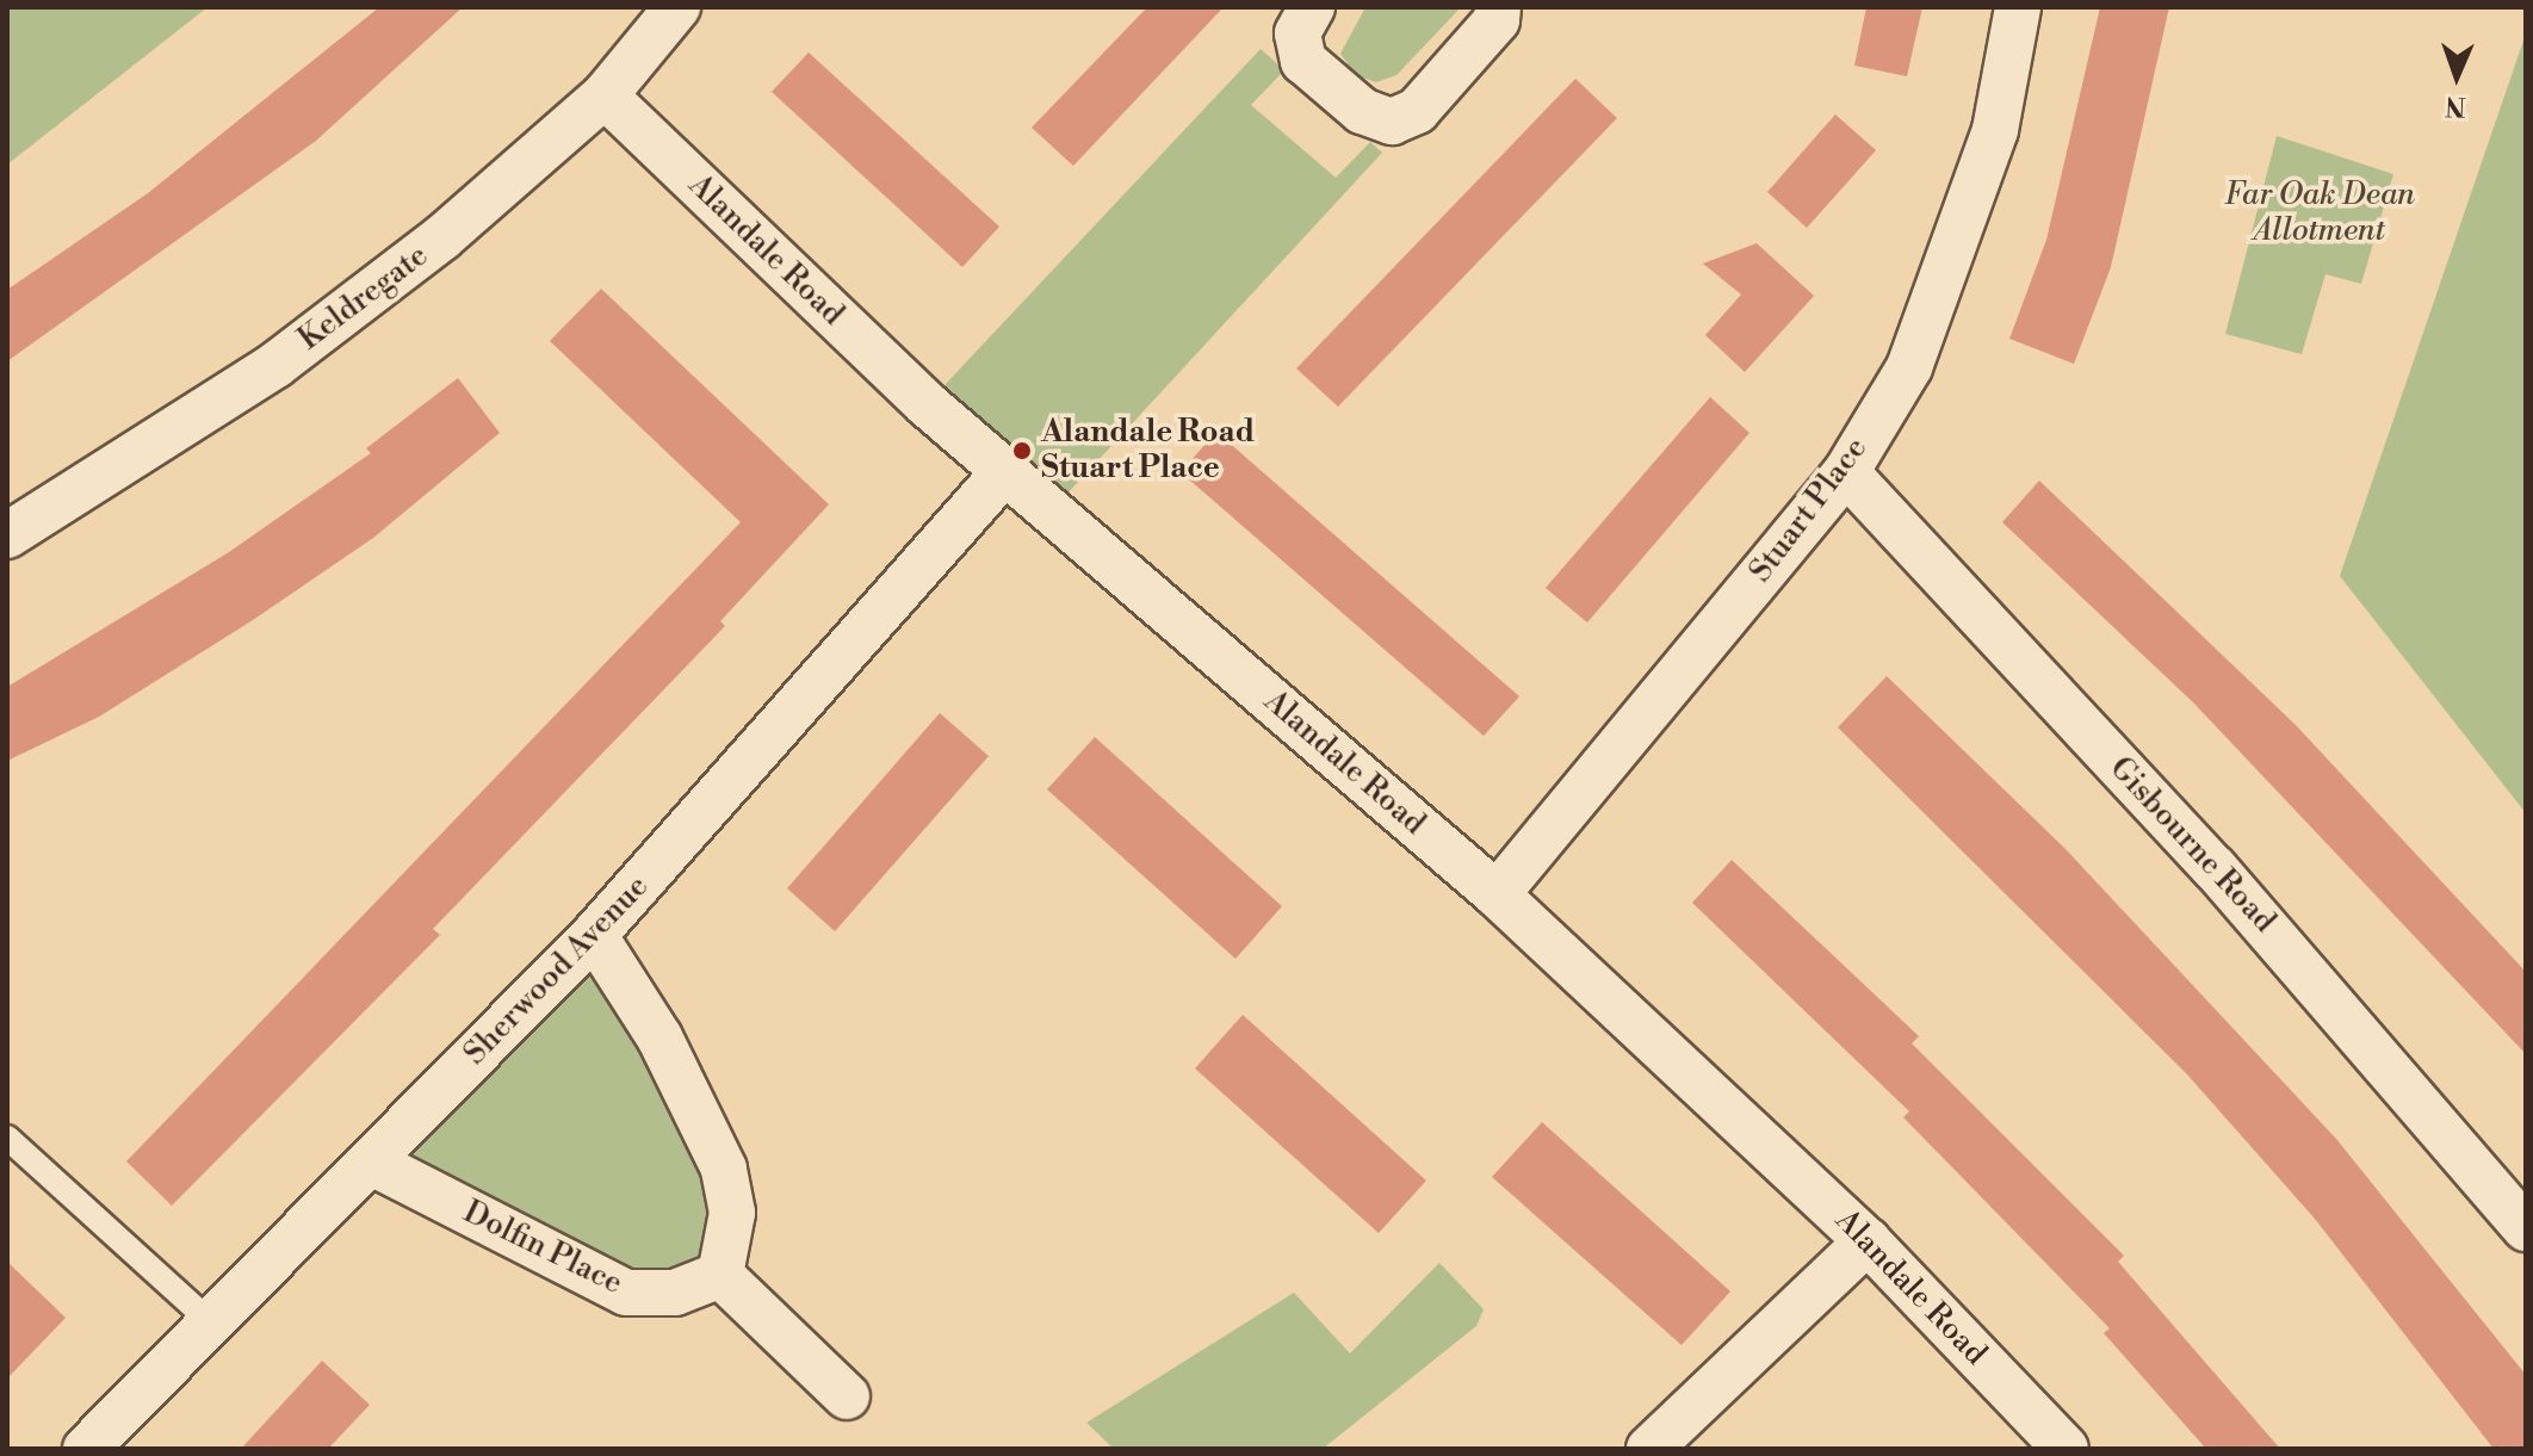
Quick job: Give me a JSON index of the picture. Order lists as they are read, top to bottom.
{
  "streets": {
    "street": [
      "Alandale Road",
      "Keldregate",
      "Stuart Place",
      "Gisbourne Road",
      "Sherwood Avenue",
      "Dolfin Place"
    ]
  },
  "crossings": [
    ["Alandale Road", "Keldregate"],
    ["Alandale Road", "Stuart Place"],
    ["Alandale Road", "Sherwood Avenue"],
    ["Stuart Place", "Gisbourne Road"],
    ["Sherwood Avenue", "Dolfin Place"]
  ],
  "parks": ["Far Oak Dean Allotment"],
  "places": ["Alandale Road Stuart Place"],
  "north": "bottom"
}
